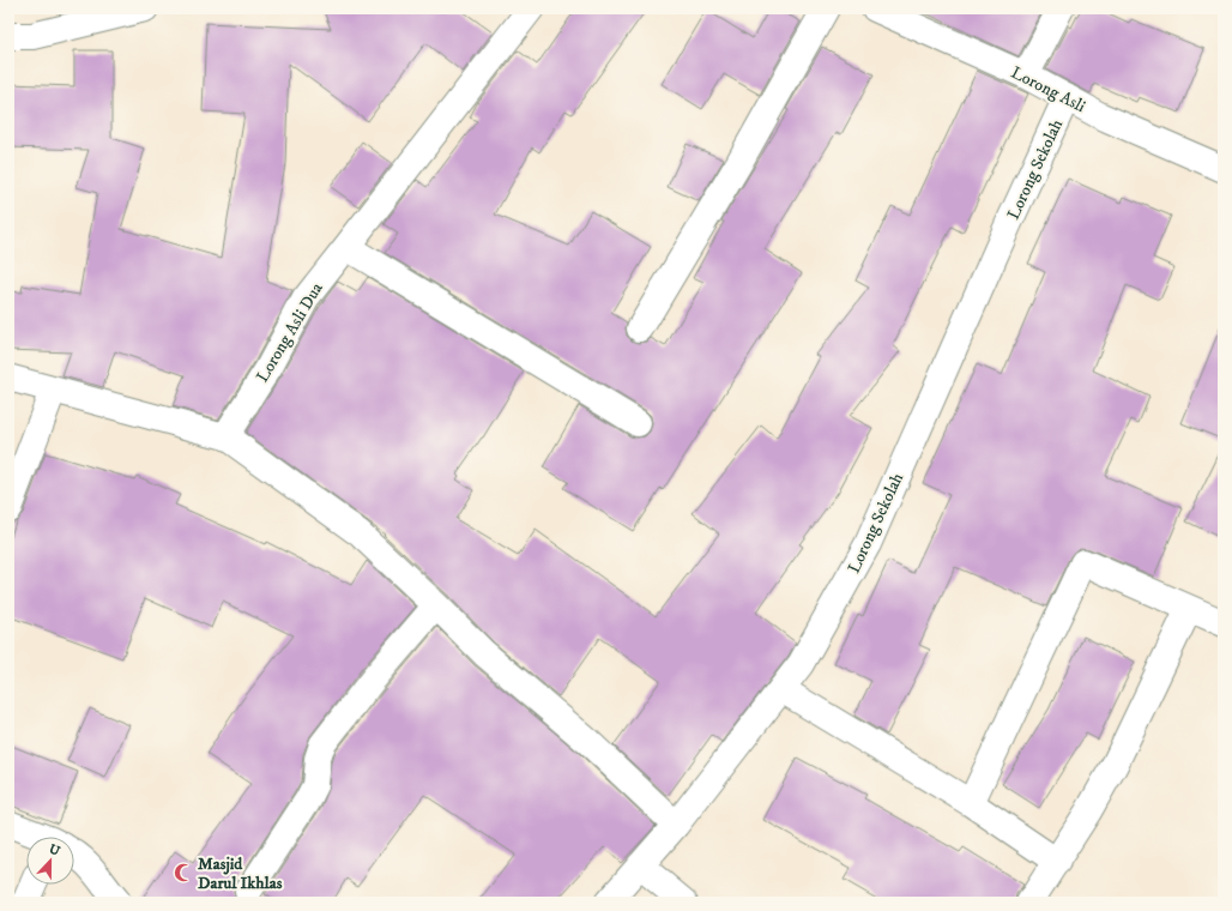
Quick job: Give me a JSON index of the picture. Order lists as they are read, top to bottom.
{
  "streets": {
    "street": ["Lorong Asli", "Lorong Sekolah", "Lorong Asli Dua"]
  },
  "crossings": [
    ["Lorong Asli", "Lorong Sekolah"]
  ],
  "places": {
    "mosque": ["Masjid Darul Ikhlas"]
  },
  "north": "top"
}
